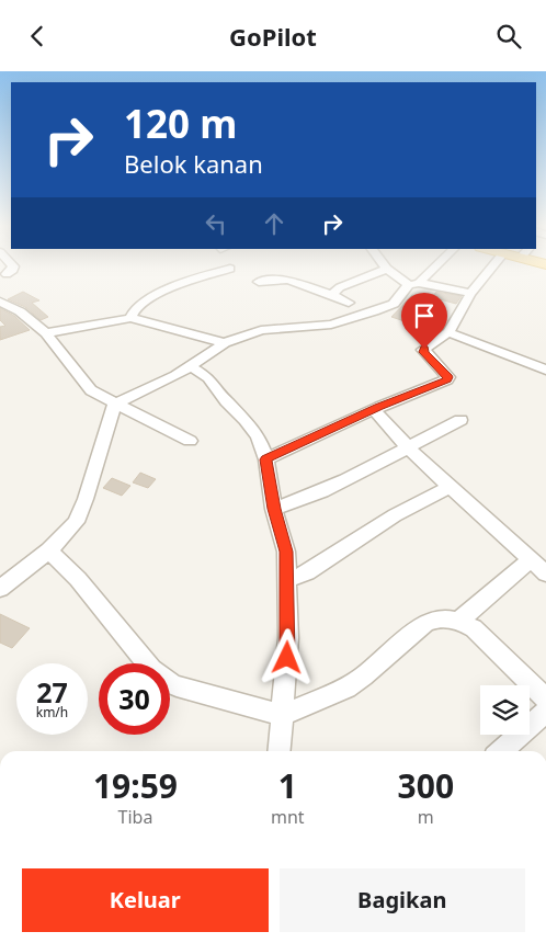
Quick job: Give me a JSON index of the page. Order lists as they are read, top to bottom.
{
  "page": {
    "header": "GoPilot",
    "turn": ["120 m", "Belok kanan"],
    "speed": "27 km/h",
    "limit": "30",
    "eta": [
      "19:59",
      "Tiba",
      "1",
      "mnt",
      "300",
      "m"
    ],
    "buttons": ["Keluar", "Bagikan"]
  }
}
